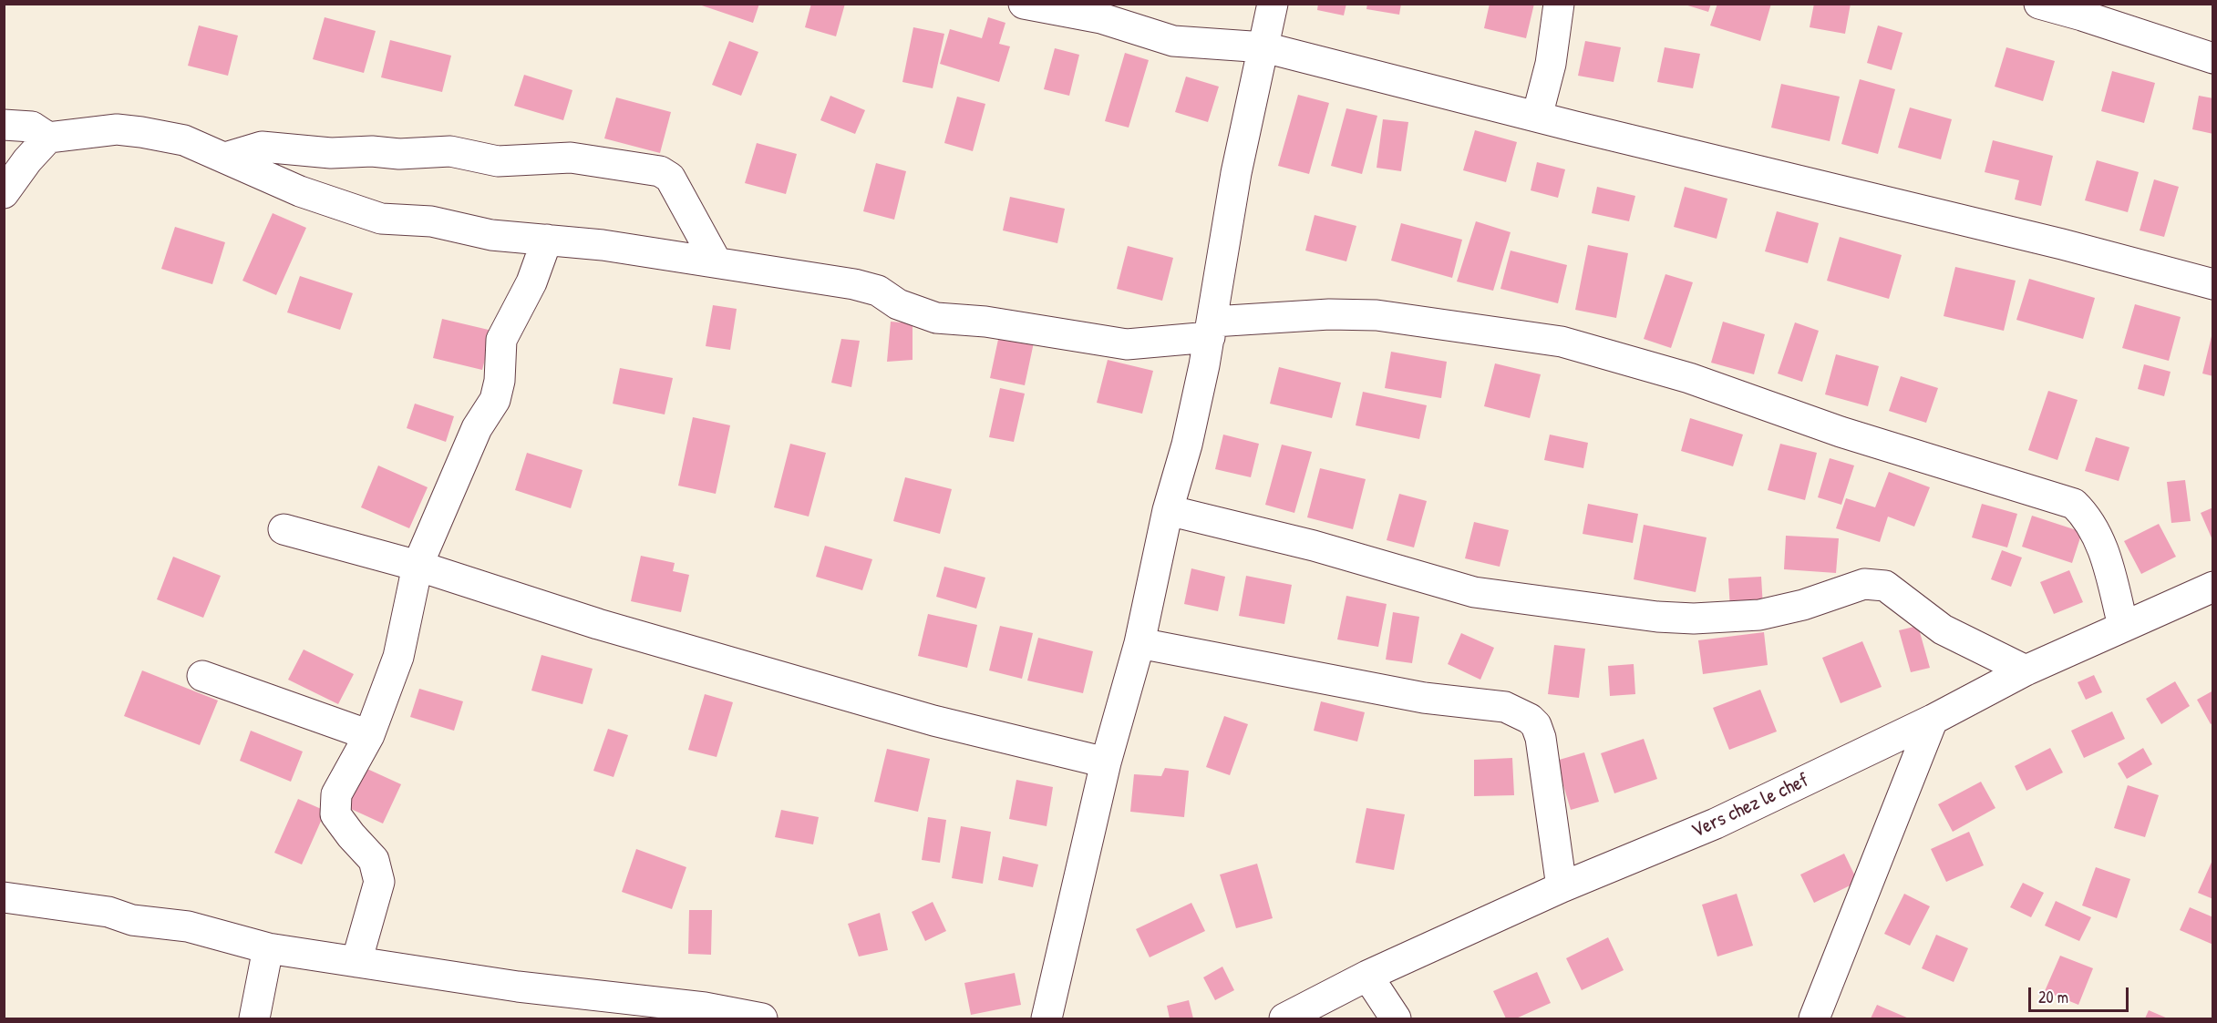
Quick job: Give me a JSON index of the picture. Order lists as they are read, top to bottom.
{
  "streets": {
    "street": ["Vers chez le chef"]
  },
  "scale_bar": "20 m"
}
